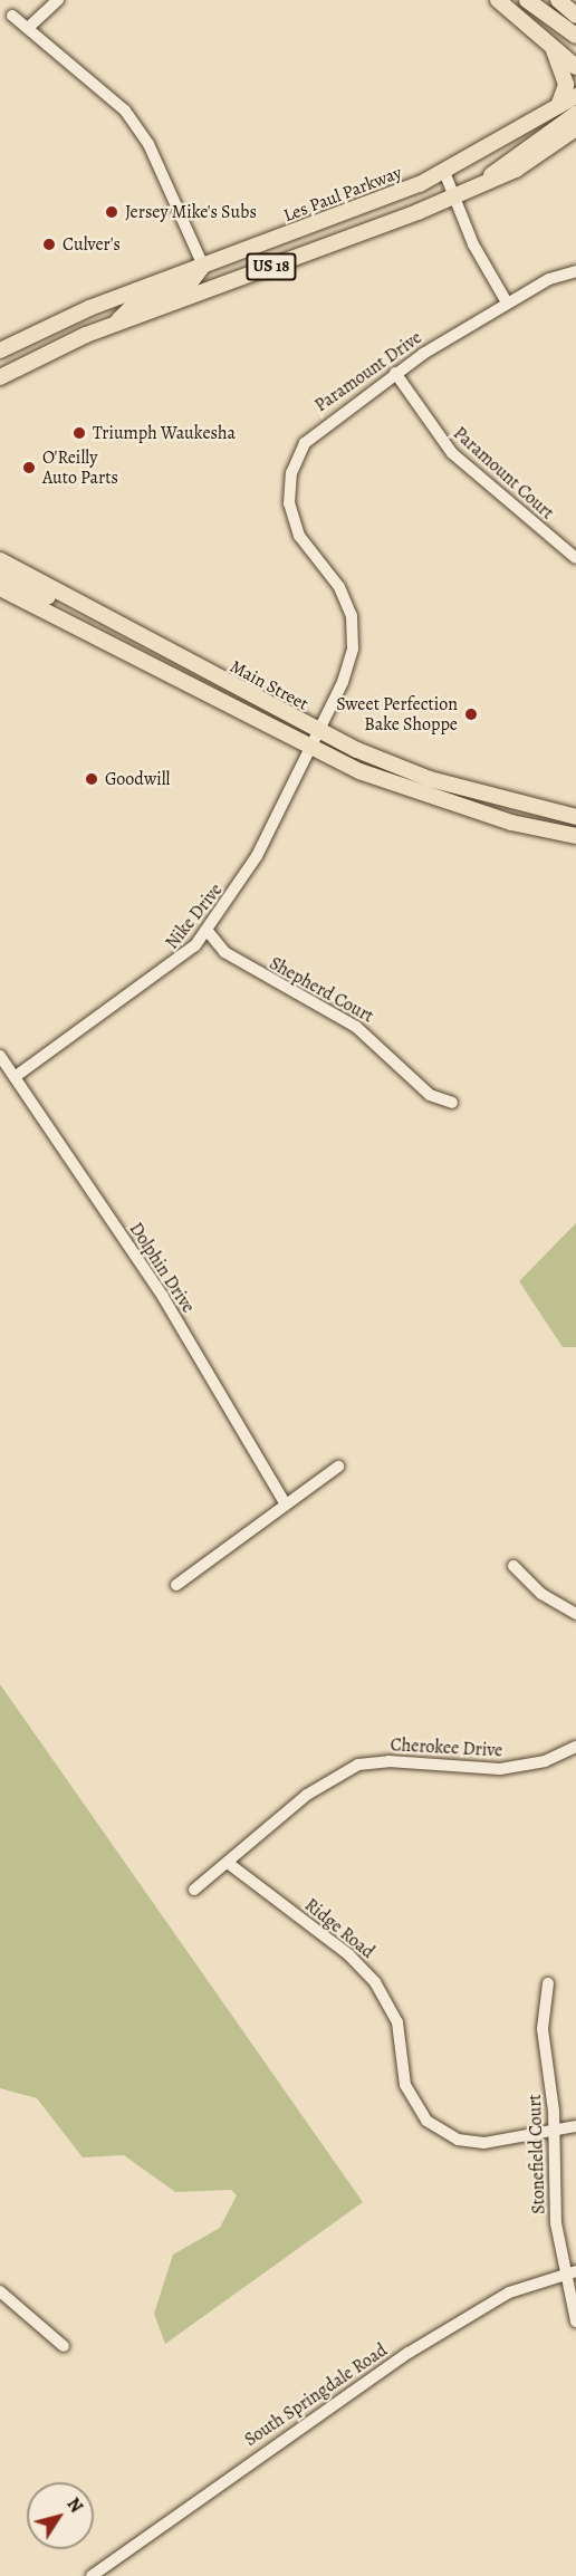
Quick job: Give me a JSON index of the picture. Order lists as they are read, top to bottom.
{
  "streets": {
    "main road": ["Les Paul Parkway", "US 18", "Main Street"],
    "street": [
      "Paramount Drive",
      "Paramount Court",
      "Nike Drive",
      "Shepherd Court",
      "Dolphin Drive",
      "Cherokee Drive",
      "Ridge Road",
      "Stonefield Court",
      "South Springdale Road"
    ]
  },
  "crossings": [
    ["Paramount Drive", "Paramount Court"],
    ["Paramount Drive", "Main Street"],
    ["Paramount Drive", "Nike Drive"],
    ["Main Street", "Nike Drive"],
    ["Nike Drive", "Shepherd Court"],
    ["Nike Drive", "Dolphin Drive"],
    ["Cherokee Drive", "Ridge Road"],
    ["Ridge Road", "Stonefield Court"],
    ["Stonefield Court", "South Springdale Road"]
  ],
  "places": [
    "Jersey Mike's Subs",
    "Culver's",
    "Triumph Waukesha",
    "O'Reilly Auto Parts",
    "Sweet Perfection Bake Shoppe",
    "Goodwill"
  ],
  "north": "top right"
}
